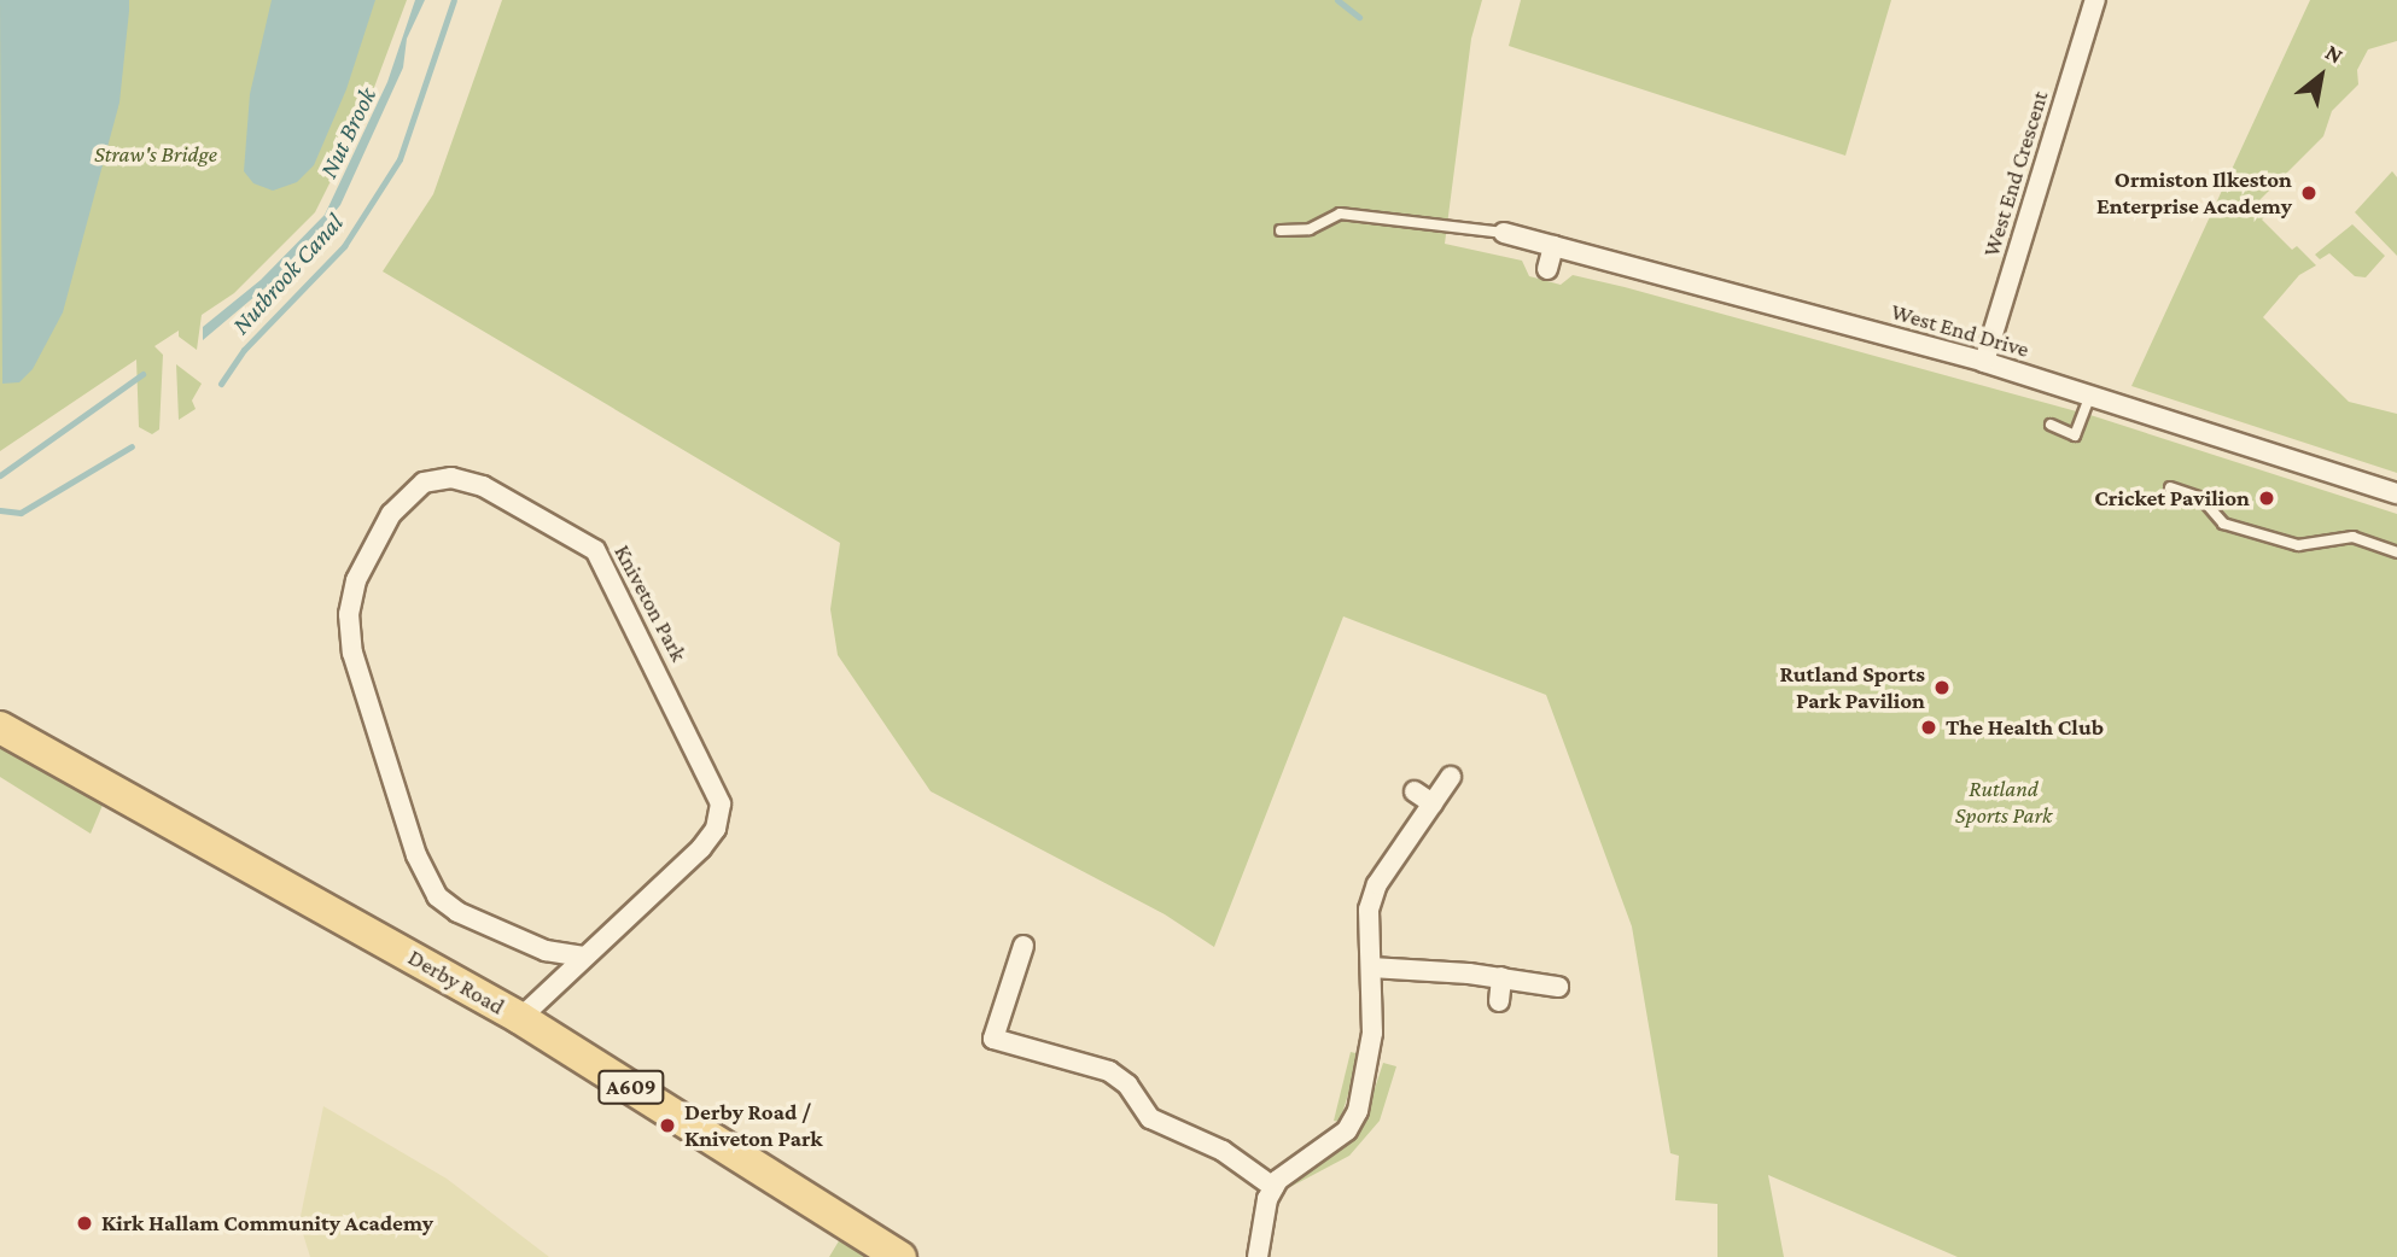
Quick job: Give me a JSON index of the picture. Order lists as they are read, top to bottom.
{
  "streets": {
    "main road": ["Derby Road", "A609"],
    "street": ["West End Crescent", "West End Drive", "Kniveton Park"]
  },
  "crossings": [
    ["West End Crescent", "West End Drive"],
    ["Kniveton Park", "Derby Road"]
  ],
  "water": ["Nut Brook", "Nutbrook Canal"],
  "parks": ["Straw's Bridge", "Rutland Sports Park"],
  "places": [
    "Ormiston Ilkeston Enterprise Academy",
    "Cricket Pavilion",
    "Rutland Sports Park Pavilion",
    "The Health Club",
    "Derby Road / Kniveton Park",
    "Kirk Hallam Community Academy"
  ],
  "north": "top right"
}
